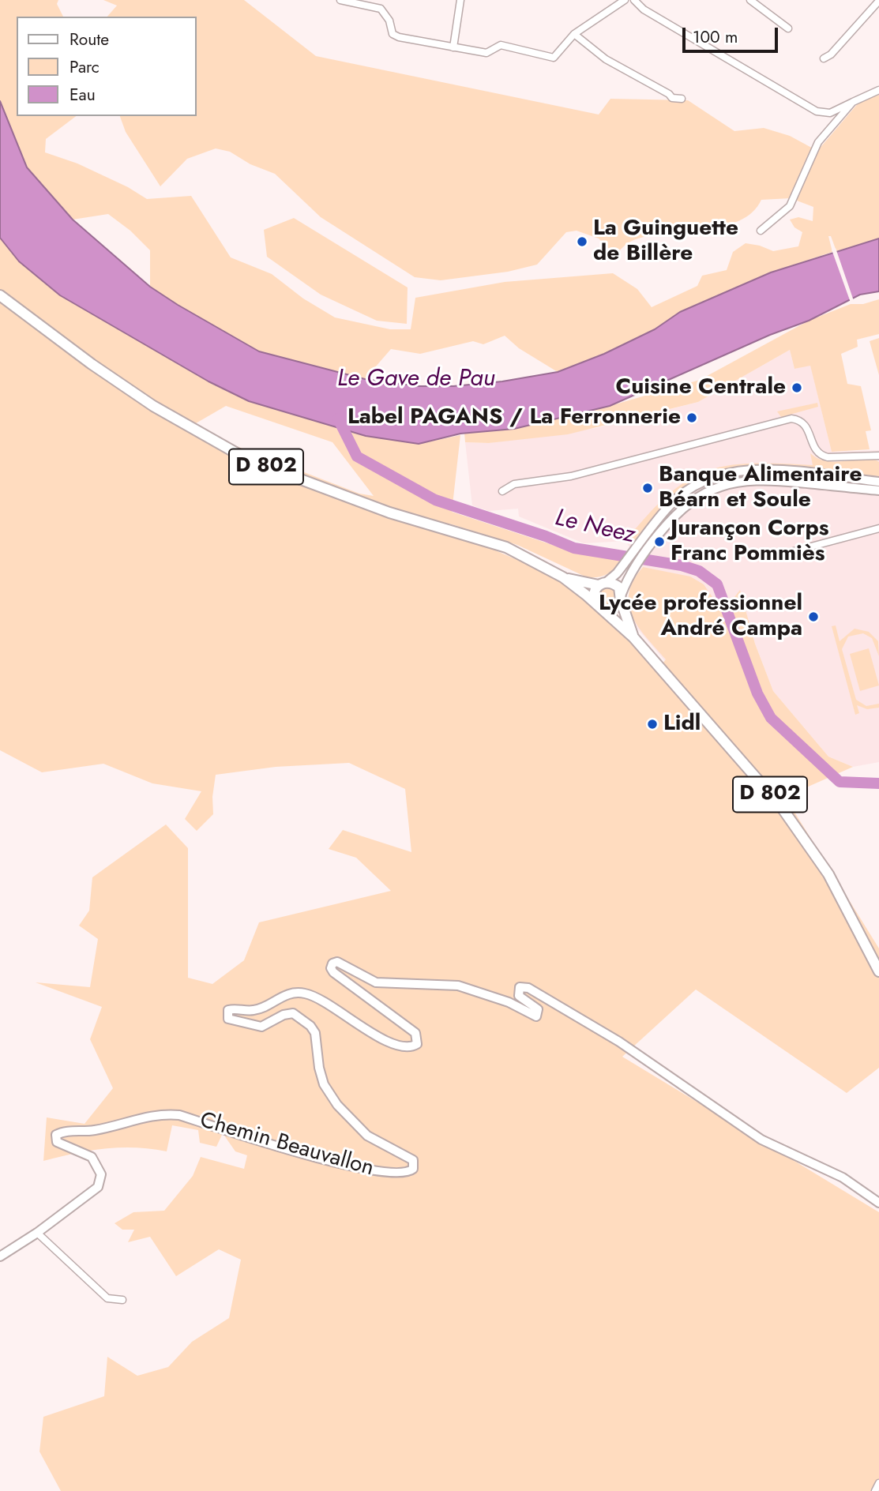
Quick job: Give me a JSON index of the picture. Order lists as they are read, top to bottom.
{
  "streets": {
    "main road": ["D 802"],
    "street": ["Chemin Beauvallon"]
  },
  "water": ["Le Gave de Pau", "Le Neez"],
  "places": [
    "La Guinguette de Billère",
    "Cuisine Centrale",
    "Label PAGANS / La Ferronnerie",
    "Banque Alimentaire Béarn et Soule",
    "Jurançon Corps Franc Pommiès",
    "Lycée professionnel André Campa",
    "Lidl"
  ],
  "legend": ["Route", "Parc", "Eau"],
  "scale_bar": "100 m"
}
